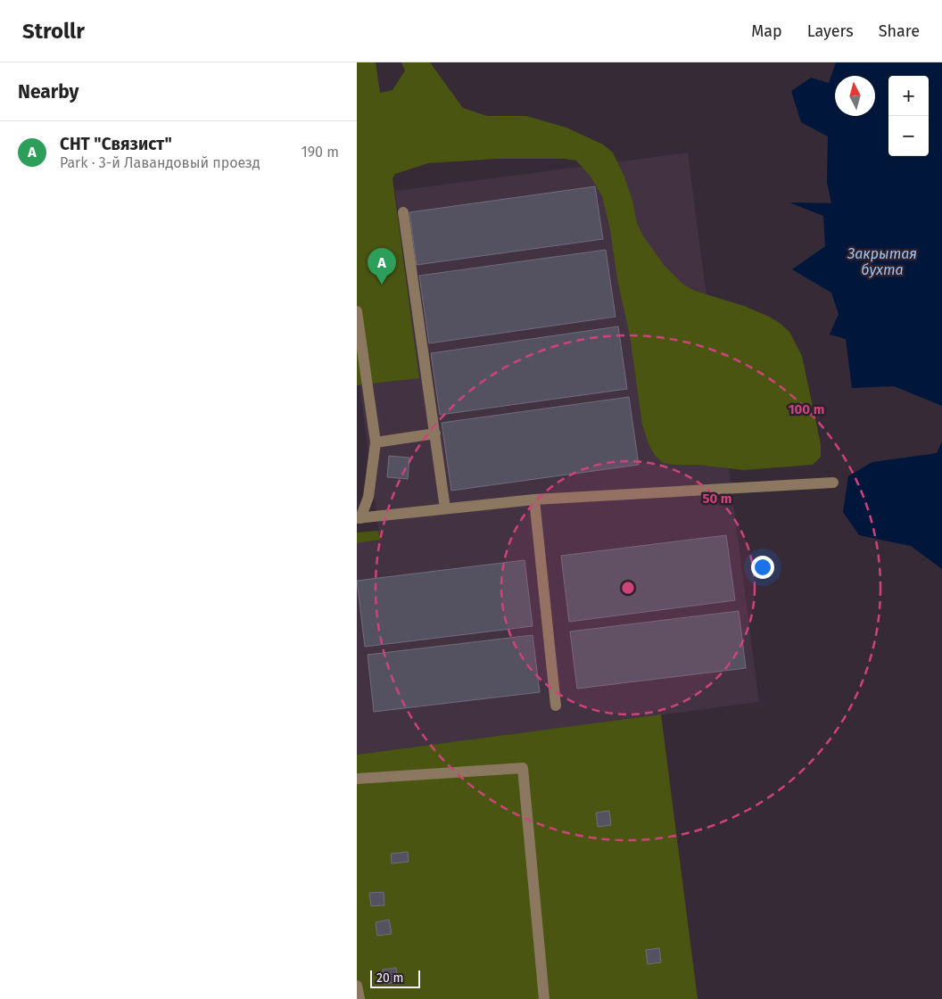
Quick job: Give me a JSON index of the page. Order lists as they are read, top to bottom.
{
  "water": ["Закрытая бухта"],
  "scale_bar": "20 m",
  "north": "top",
  "page": {
    "header": "Strollr",
    "nav": ["Map", "Layers", "Share"],
    "heading": "Nearby",
    "map_buttons": ["+", "−"],
    "list": [
      {
        "mark": "A",
        "name": "СНТ \"Связист\"",
        "note": "Park · 3-й Лавандовый проезд",
        "value": "190 m"
      }
    ],
    "pins": "A",
    "scale": "20 m"
  },
  "rings": ["100 m", "50 m"]
}
